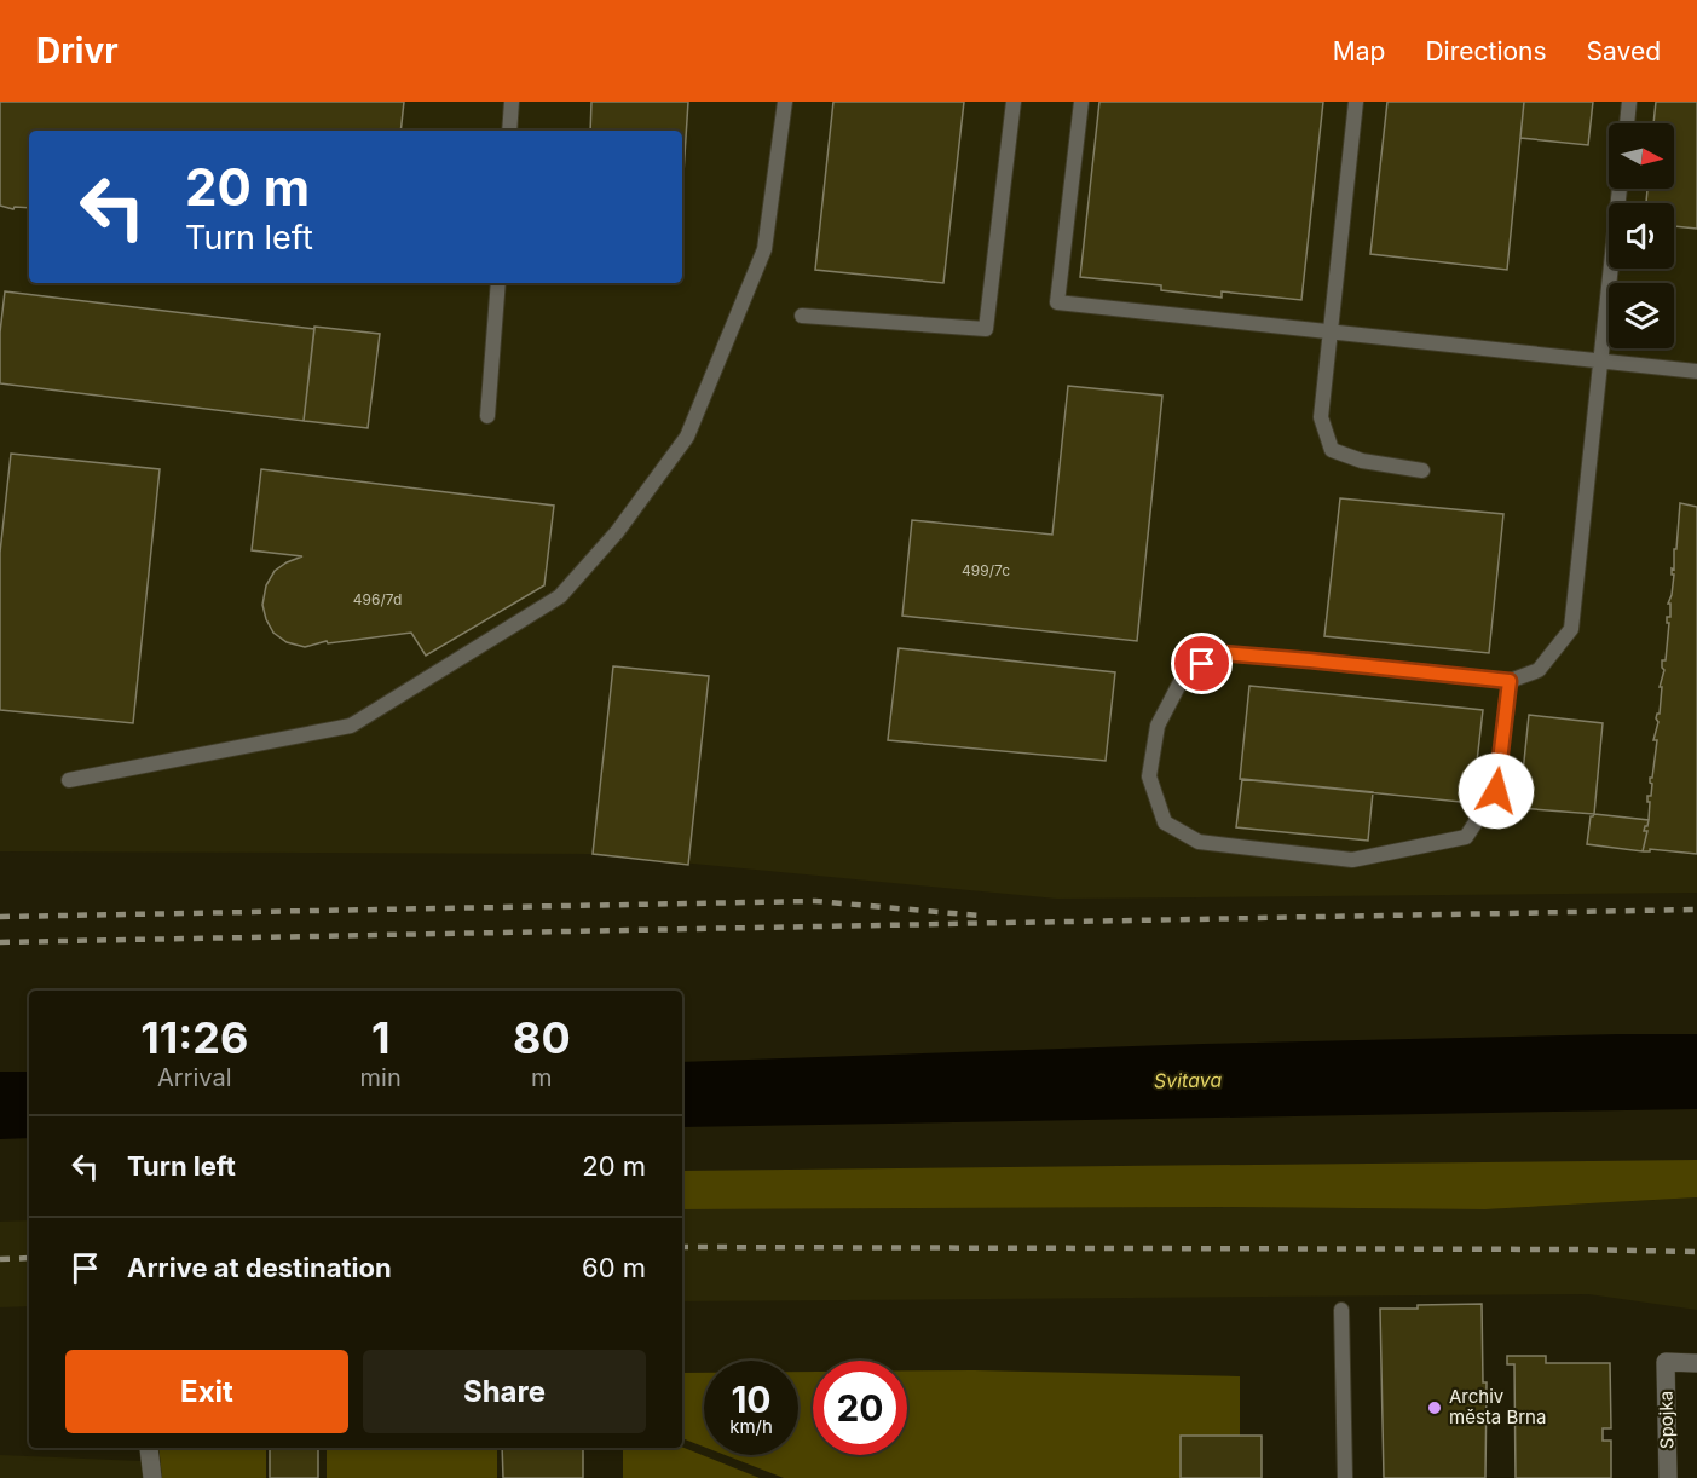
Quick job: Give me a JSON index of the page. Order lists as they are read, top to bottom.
{
  "streets": {
    "street": ["Spojka"]
  },
  "water": ["Svitava"],
  "places": ["Archiv města Brna"],
  "house_numbers": ["499/7c", "496/7d"],
  "north": "right",
  "page": {
    "header": "Drivr",
    "nav": ["Map", "Directions", "Saved"],
    "turn": ["20 m", "Turn left"],
    "eta": [
      "11:26",
      "Arrival",
      "1",
      "min",
      "80",
      "m"
    ],
    "list": [
      {
        "name": "Turn left",
        "value": "20 m"
      },
      {
        "name": "Arrive at destination",
        "value": "60 m"
      }
    ],
    "buttons": ["Exit", "Share"],
    "speed": "10 km/h",
    "limit": "20"
  }
}
